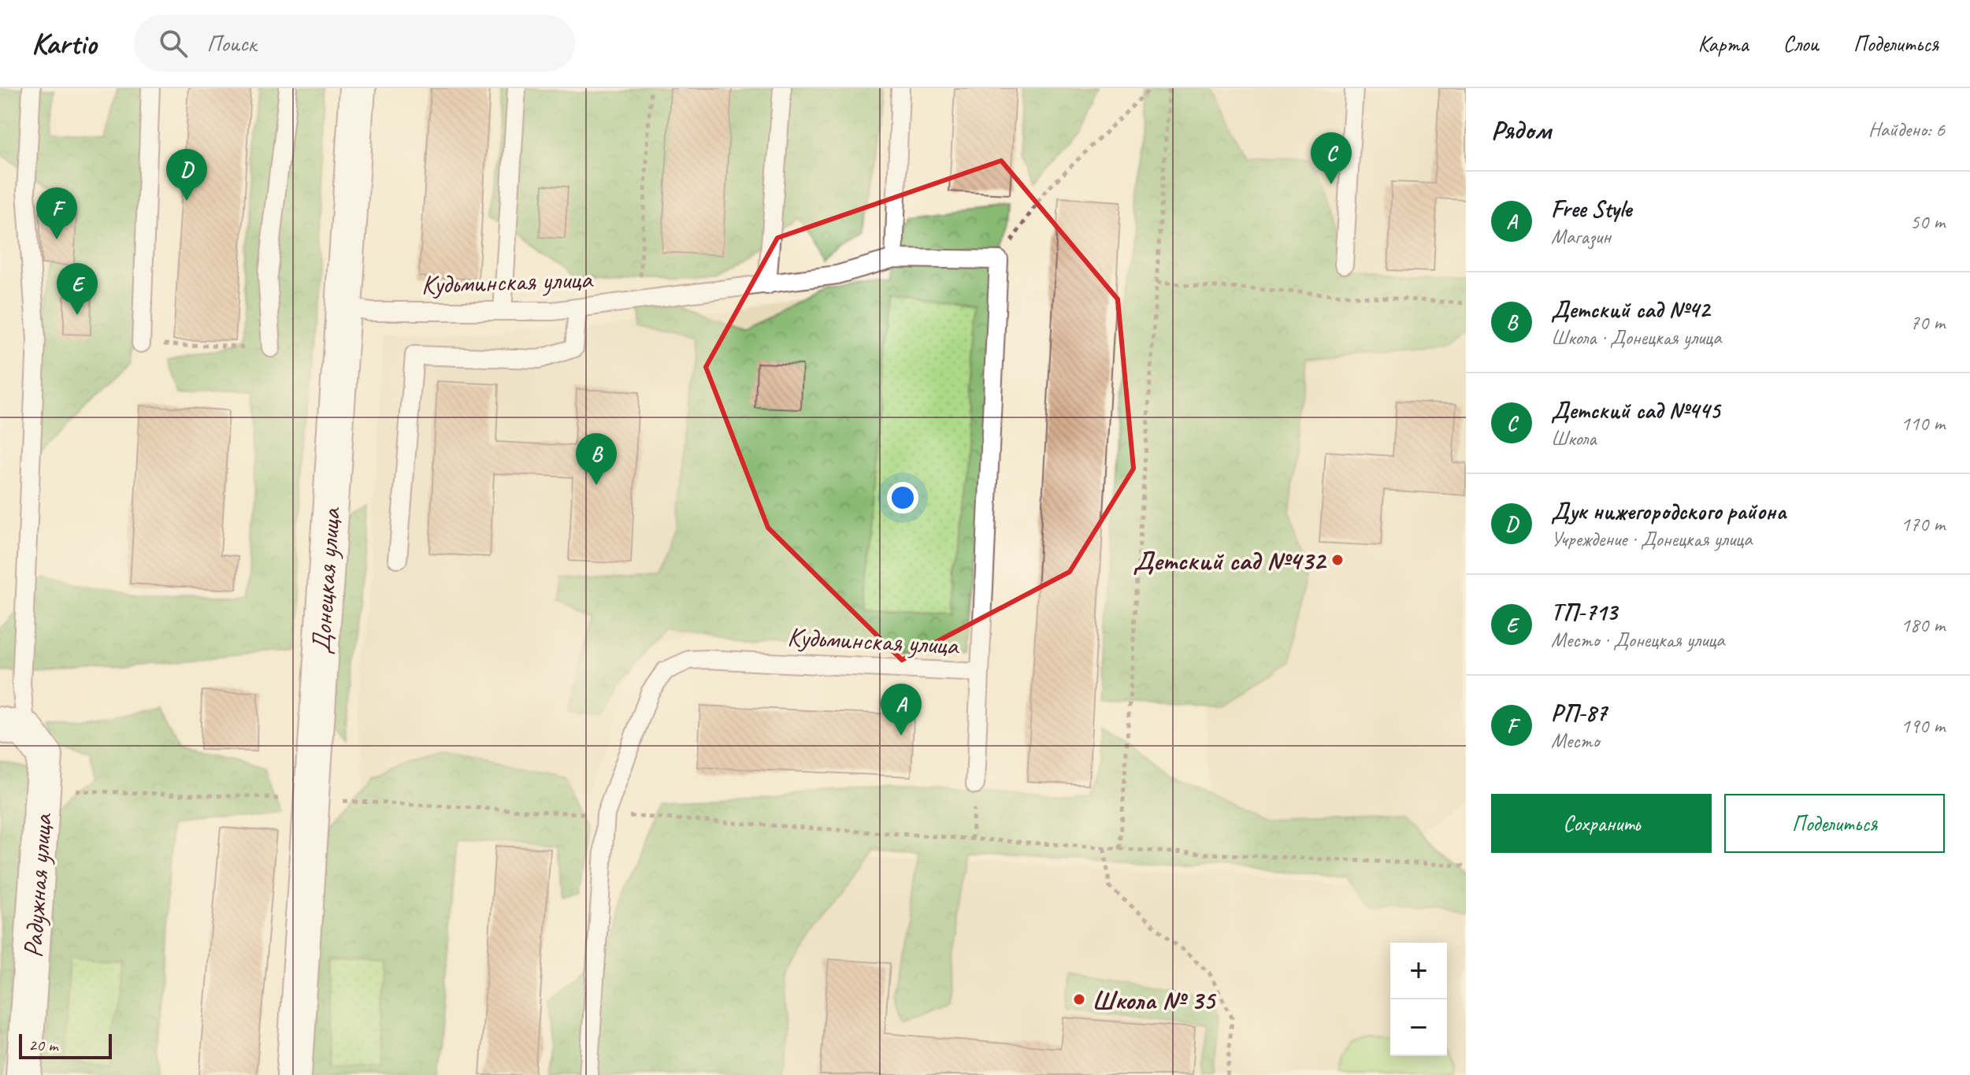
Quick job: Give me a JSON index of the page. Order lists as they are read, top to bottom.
{
  "streets": {
    "street": ["Донецкая улица", "Радужная улица"],
    "lane": ["Кудьминская улица"]
  },
  "crossings": [
    ["Кудьминская улица", "Донецкая улица"]
  ],
  "places": ["Детский сад №432", "Школа № 35"],
  "scale_bar": "20 m",
  "page": {
    "header": "Kartio",
    "search": "Поиск",
    "nav": ["Карта", "Слои", "Поделиться"],
    "heading": ["Рядом", "Найдено: 6"],
    "pins": [
      "C",
      "D",
      "F",
      "E",
      "B",
      "A"
    ],
    "list": [
      {
        "mark": "A",
        "name": "Free Style",
        "note": "Магазин",
        "value": "50 m"
      },
      {
        "mark": "B",
        "name": "Детский сад №42",
        "note": "Школа · Донецкая улица",
        "value": "70 m"
      },
      {
        "mark": "C",
        "name": "Детский сад №445",
        "note": "Школа",
        "value": "110 m"
      },
      {
        "mark": "D",
        "name": "Дук нижегородского района",
        "note": "Учреждение · Донецкая улица",
        "value": "170 m"
      },
      {
        "mark": "E",
        "name": "ТП-713",
        "note": "Место · Донецкая улица",
        "value": "180 m"
      },
      {
        "mark": "F",
        "name": "РП-87",
        "note": "Место",
        "value": "190 m"
      }
    ],
    "buttons": ["Сохранить", "Поделиться"],
    "map_buttons": ["+", "−"],
    "scale": "20 m"
  }
}
